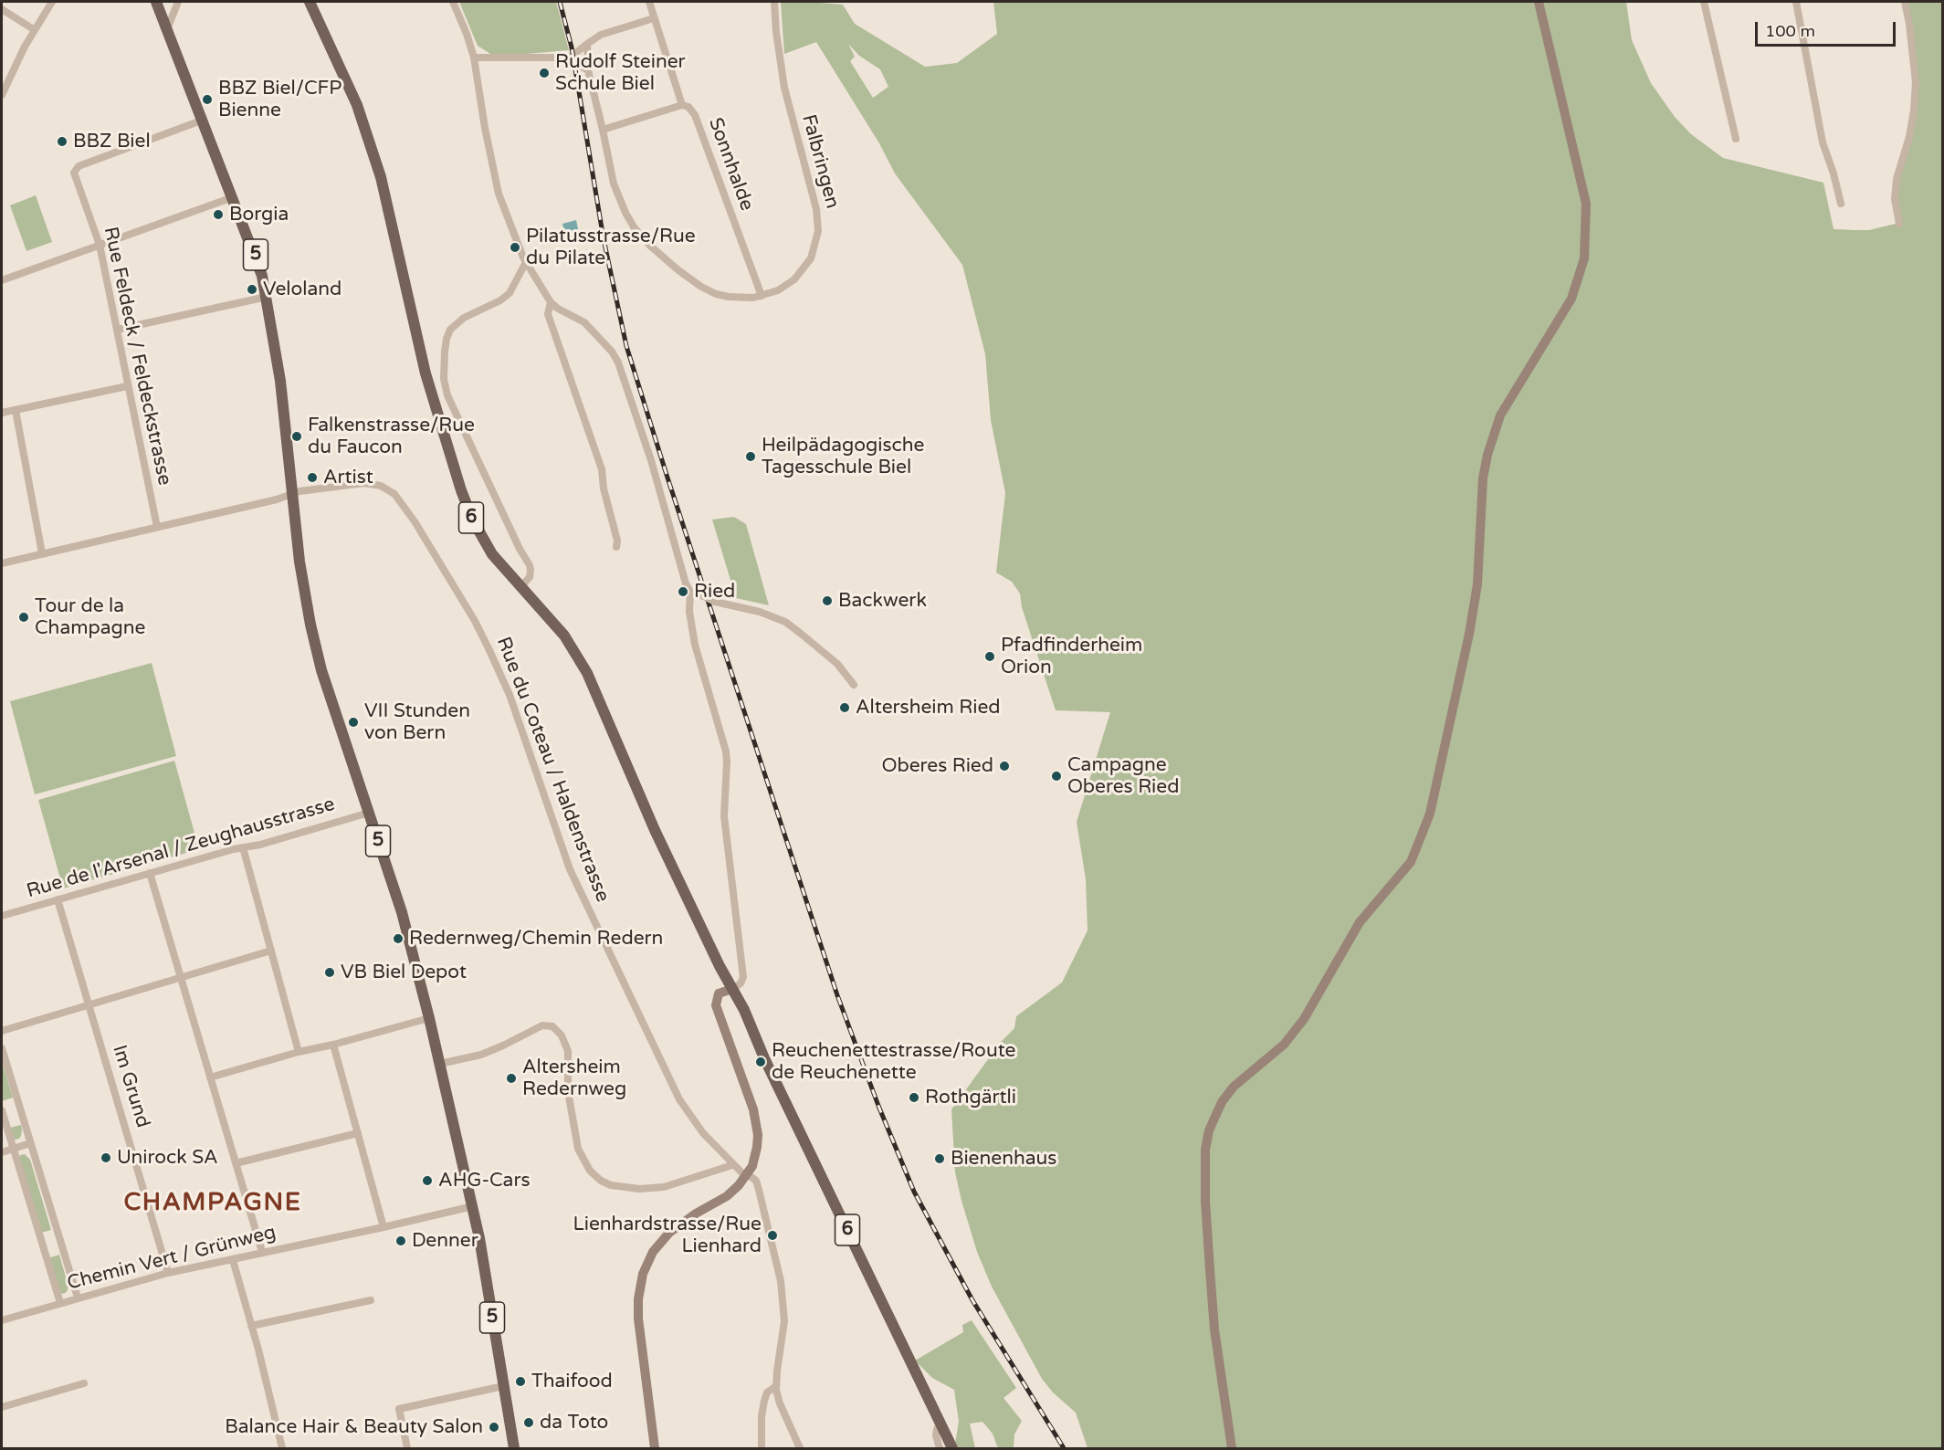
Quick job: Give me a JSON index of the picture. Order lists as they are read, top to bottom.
{
  "streets": {
    "main road": ["5", "6"],
    "street": [
      "Falbringen",
      "Sonnhalde",
      "Rue Feldeck / Feldeckstrasse",
      "Rue du Coteau / Haldenstrasse",
      "Rue de l'Arsenal / Zeughausstrasse",
      "Im Grund",
      "Chemin Vert / Grünweg"
    ]
  },
  "crossings": [
    ["Falbringen", "Sonnhalde"],
    ["5", "Rue Feldeck / Feldeckstrasse"],
    ["5", "Rue du Coteau / Haldenstrasse"],
    ["5", "Rue de l'Arsenal / Zeughausstrasse"],
    ["5", "Chemin Vert / Grünweg"],
    ["Rue Feldeck / Feldeckstrasse", "Rue du Coteau / Haldenstrasse"],
    ["Rue de l'Arsenal / Zeughausstrasse", "Im Grund"],
    ["Im Grund", "Chemin Vert / Grünweg"]
  ],
  "districts": ["CHAMPAGNE"],
  "places": [
    "Rudolf Steiner Schule Biel",
    "BBZ Biel/CFP Bienne",
    "BBZ Biel",
    "Borgia",
    "Pilatusstrasse/Rue du Pilate",
    "Veloland",
    "Falkenstrasse/Rue du Faucon",
    "Heilpädagogische Tagesschule Biel",
    "Artist",
    "Ried",
    "Backwerk",
    "Tour de la Champagne",
    "Pfadfinderheim Orion",
    "Altersheim Ried",
    "VII Stunden von Bern",
    "Oberes Ried",
    "Campagne Oberes Ried",
    "Redernweg/Chemin Redern",
    "VB Biel Depot",
    "Reuchenettestrasse/Route de Reuchenette",
    "Altersheim Redernweg",
    "Rothgärtli",
    "Unirock SA",
    "Bienenhaus",
    "AHG-Cars",
    "Lienhardstrasse/Rue Lienhard",
    "Denner",
    "Thaifood",
    "da Toto",
    "Balance Hair & Beauty Salon"
  ],
  "scale_bar": "100 m"
}
